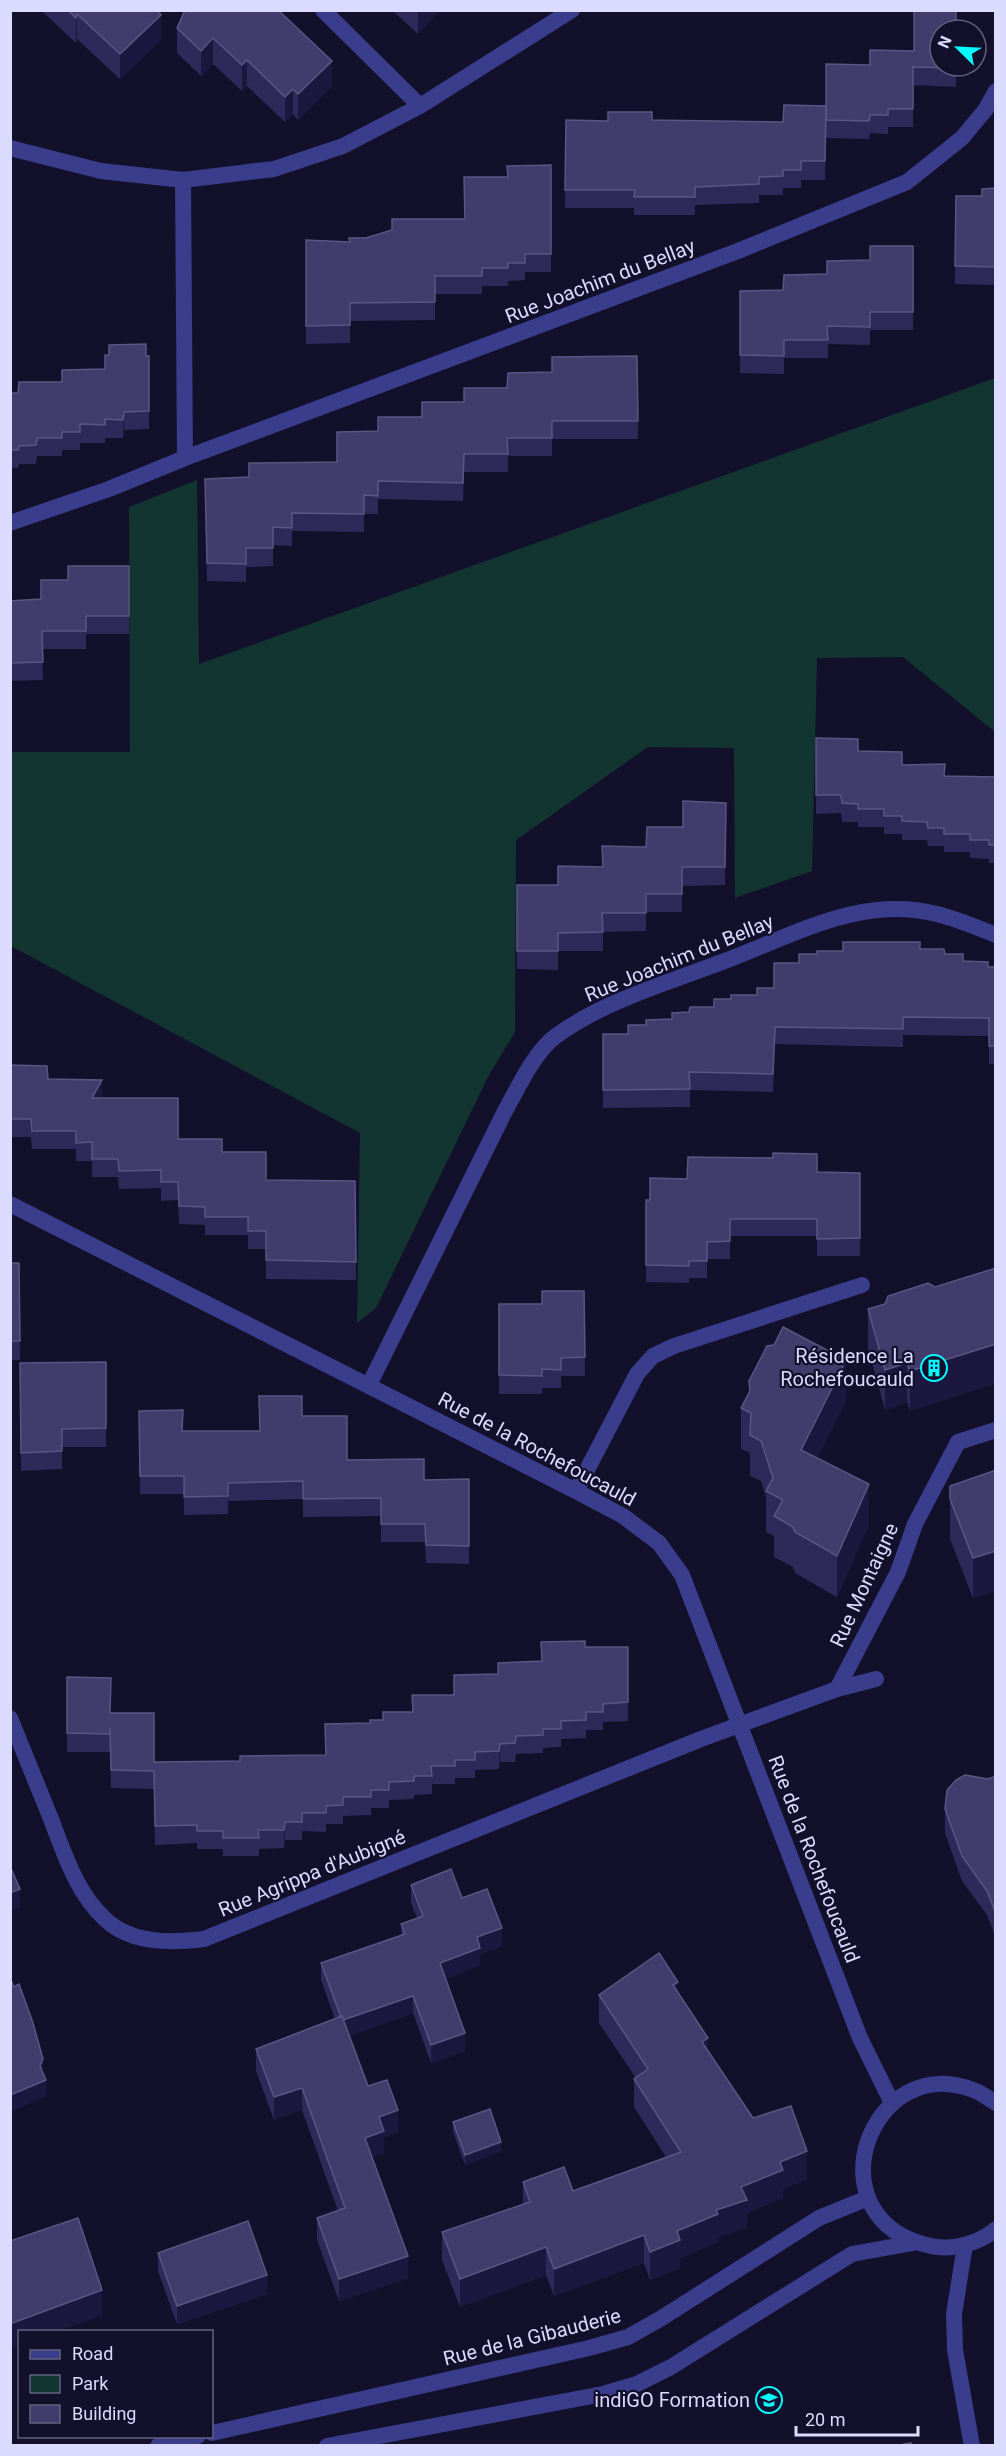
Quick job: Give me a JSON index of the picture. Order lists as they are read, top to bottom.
{
  "streets": {
    "street": [
      "Rue Joachim du Bellay",
      "Rue de la Rochefoucauld",
      "Rue Montaigne",
      "Rue Agrippa d'Aubigné",
      "Rue de la Gibauderie"
    ]
  },
  "crossings": [
    ["Rue Joachim du Bellay", "Rue de la Rochefoucauld"],
    ["Rue de la Rochefoucauld", "Rue Agrippa d'Aubigné"]
  ],
  "places": {
    "building": ["Résidence La Rochefoucauld"],
    "school or university": ["indiGO Formation"]
  },
  "legend": ["Road", "Park", "Building"],
  "scale_bar": "20 m",
  "north": "top left"
}
